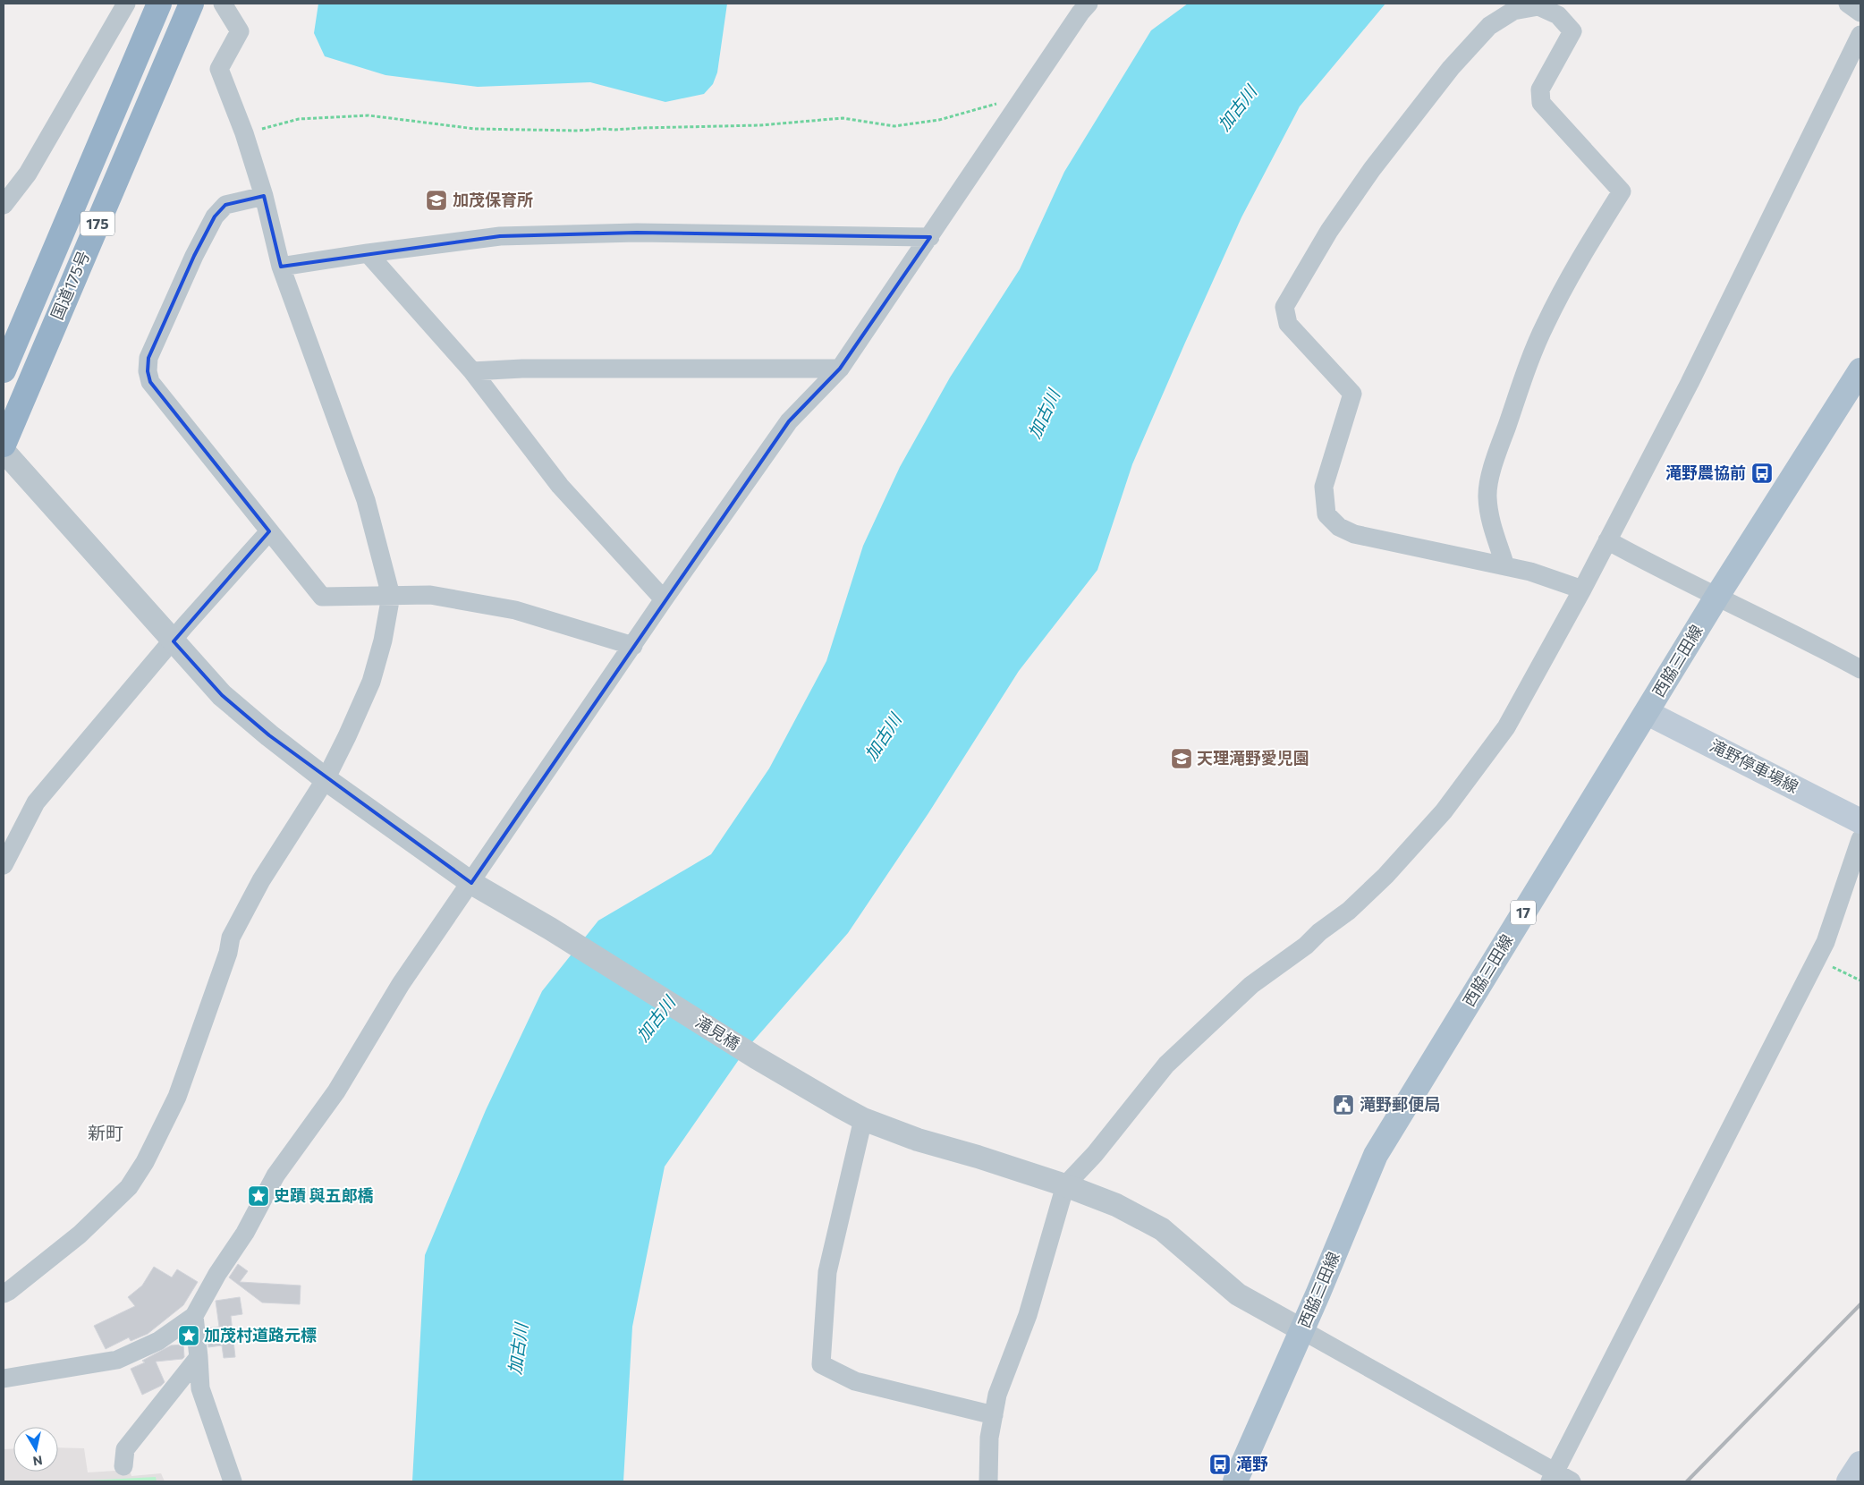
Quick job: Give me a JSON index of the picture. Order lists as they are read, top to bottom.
{
  "streets": {
    "highway": ["175", "国道175号"],
    "main road": ["西脇三田線", "滝野停車場線", "17"],
    "street": ["滝見橋"]
  },
  "crossings": [
    ["西脇三田線", "滝野停車場線"],
    ["西脇三田線", "滝見橋"]
  ],
  "districts": ["新町"],
  "water": ["加古川"],
  "places": {
    "school or university": ["加茂保育所", "天理滝野愛児園"],
    "bus stop": ["滝野農協前", "滝野"],
    "public building": ["滝野郵便局"],
    "place": ["史蹟 與五郎橋", "加茂村道路元標"]
  },
  "north": "bottom"
}
